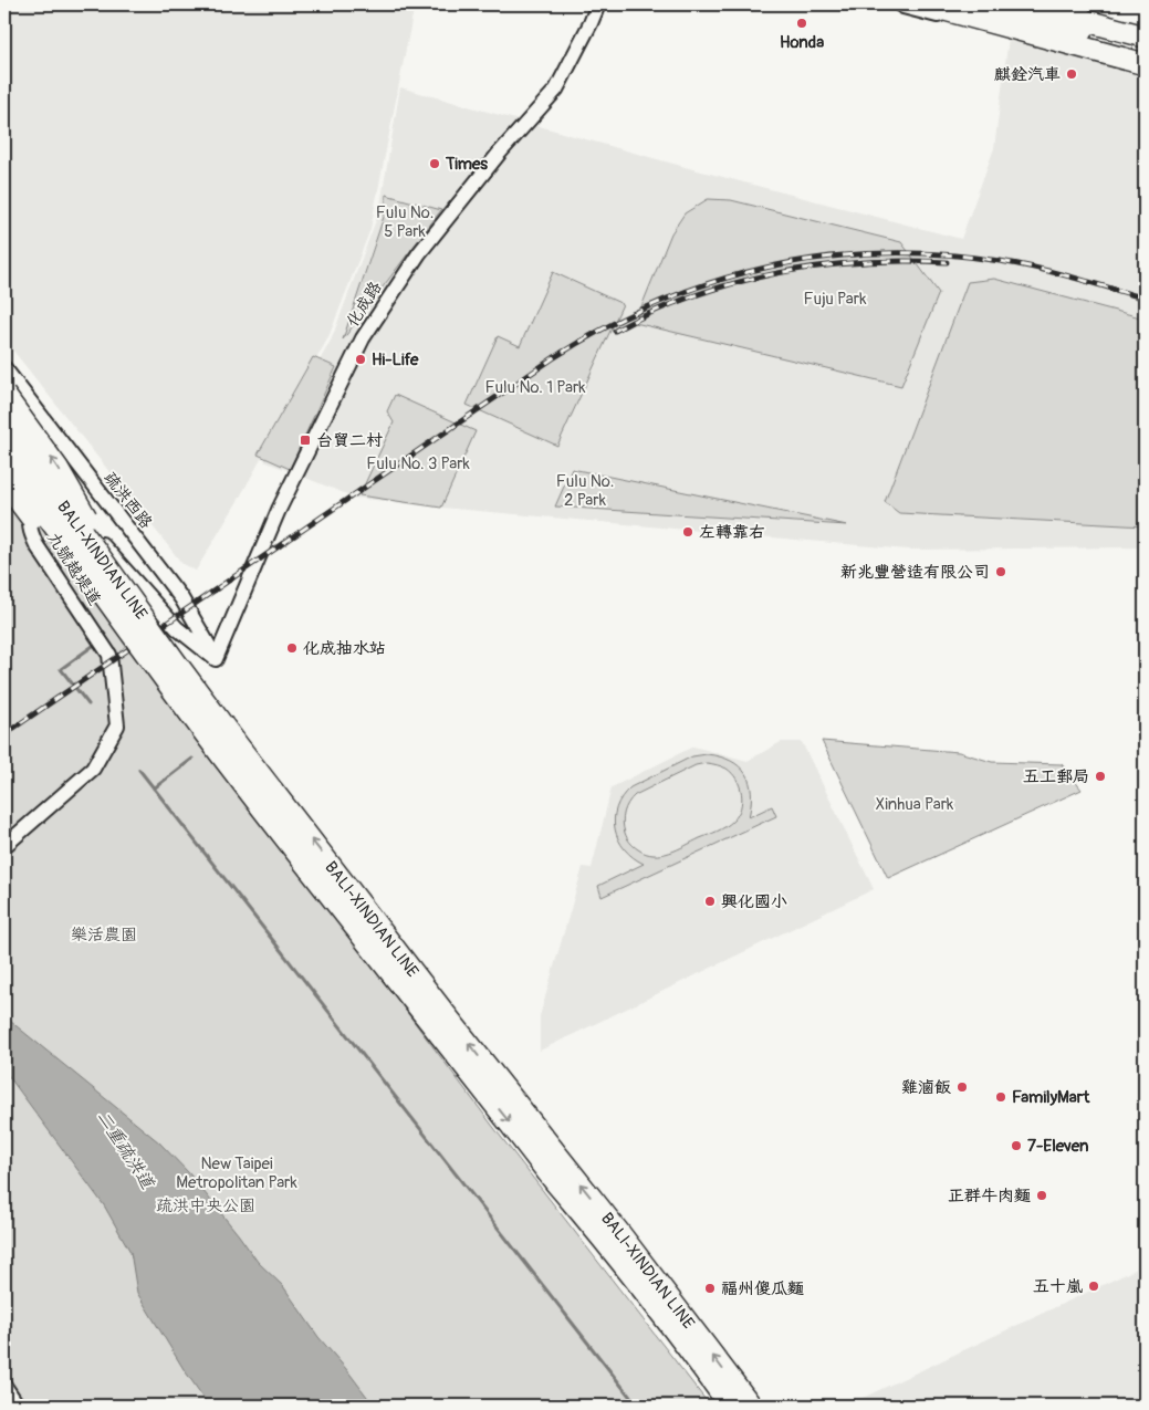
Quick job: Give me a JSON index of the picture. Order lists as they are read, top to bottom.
{
  "streets": {
    "highway": ["BALI-XINDIAN LINE"],
    "street": ["化成路", "疏洪西路", "九號越堤道"]
  },
  "crossings": [
    ["化成路", "疏洪西路"],
    ["化成路", "九號越堤道"],
    ["疏洪西路", "九號越堤道"]
  ],
  "water": ["二重疏洪道"],
  "parks": [
    "Fulu No. 5 Park",
    "Fuju Park",
    "Fulu No. 1 Park",
    "Fulu No. 3 Park",
    "Fulu No. 2 Park",
    "Xinhua Park",
    "樂活農園",
    "New Taipei Metropolitan Park",
    "疏洪中央公園"
  ],
  "places": {
    "other": [
      "Honda",
      "麒銓汽車",
      "Times",
      "Hi-Life",
      "左轉靠右",
      "新兆豐營造有限公司",
      "化成抽水站",
      "五工郵局",
      "興化國小",
      "雞滷飯",
      "FamilyMart",
      "7-Eleven",
      "正群牛肉麵",
      "五十嵐",
      "福州傻瓜麵"
    ],
    "transit": ["台貿二村"]
  }
}
